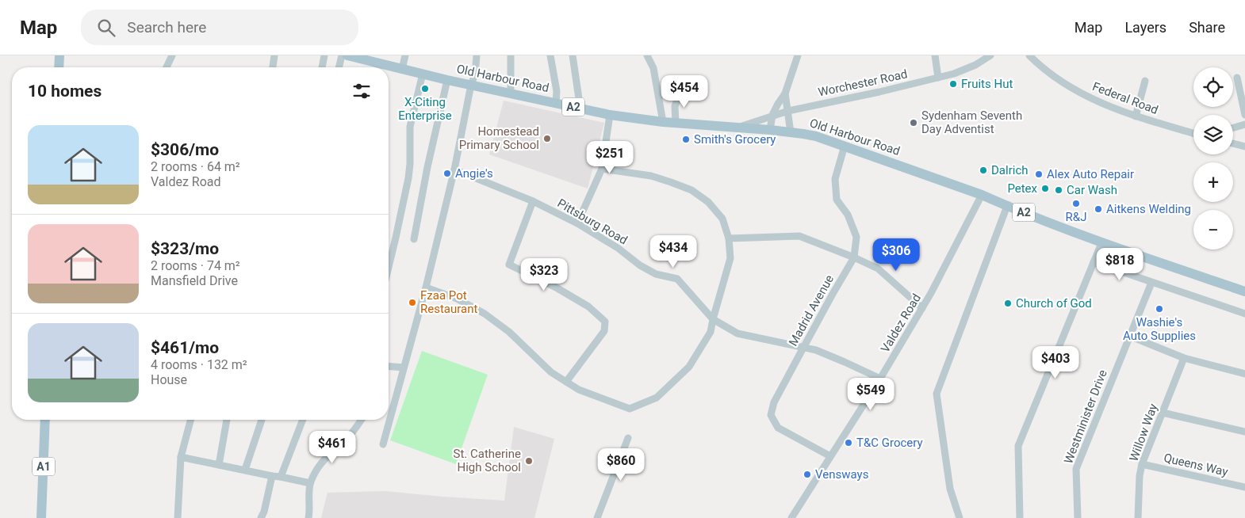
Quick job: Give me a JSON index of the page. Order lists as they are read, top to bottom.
{
  "streets": {
    "main road": ["Old Harbour Road", "A2", "A1"],
    "street": [
      "Worchester Road",
      "Federal Road",
      "Pittsburg Road",
      "Madrid Avenue",
      "Valdez Road",
      "Westminister Drive",
      "Willow Way",
      "Queens Way"
    ]
  },
  "crossings": [
    ["Old Harbour Road", "Worchester Road"],
    ["Old Harbour Road", "Madrid Avenue"],
    ["Old Harbour Road", "Valdez Road"],
    ["Pittsburg Road", "Madrid Avenue"],
    ["Pittsburg Road", "Valdez Road"],
    ["Madrid Avenue", "Valdez Road"],
    ["Willow Way", "Queens Way"]
  ],
  "places": [
    "Fruits Hut",
    "X-Citing Enterprise",
    "Sydenham Seventh Day Adventist",
    "Homestead Primary School",
    "Smith's Grocery",
    "Dalrich",
    "Angie's",
    "Alex Auto Repair",
    "Petex",
    "Car Wash",
    "R&J",
    "Aitkens Welding",
    "Fzaa Pot Restaurant",
    "Church of God",
    "Washie's Auto Supplies",
    "T&C Grocery",
    "St. Catherine High School",
    "Vensways"
  ],
  "page": {
    "header": "Map",
    "search": "Search here",
    "nav": ["Map", "Layers", "Share"],
    "map_buttons": ["+", "−"],
    "heading": "10 homes",
    "price": [
      "$454",
      "$251",
      "$434",
      "$306",
      "$818",
      "$323",
      "$403",
      "$549",
      "$461",
      "$860"
    ],
    "list": [
      {
        "name": "$306/mo",
        "note": "2 rooms · 64 m² · Valdez Road"
      },
      {
        "name": "$323/mo",
        "note": "2 rooms · 74 m² · Mansfield Drive"
      },
      {
        "name": "$461/mo",
        "note": "4 rooms · 132 m² · House"
      }
    ]
  }
}
